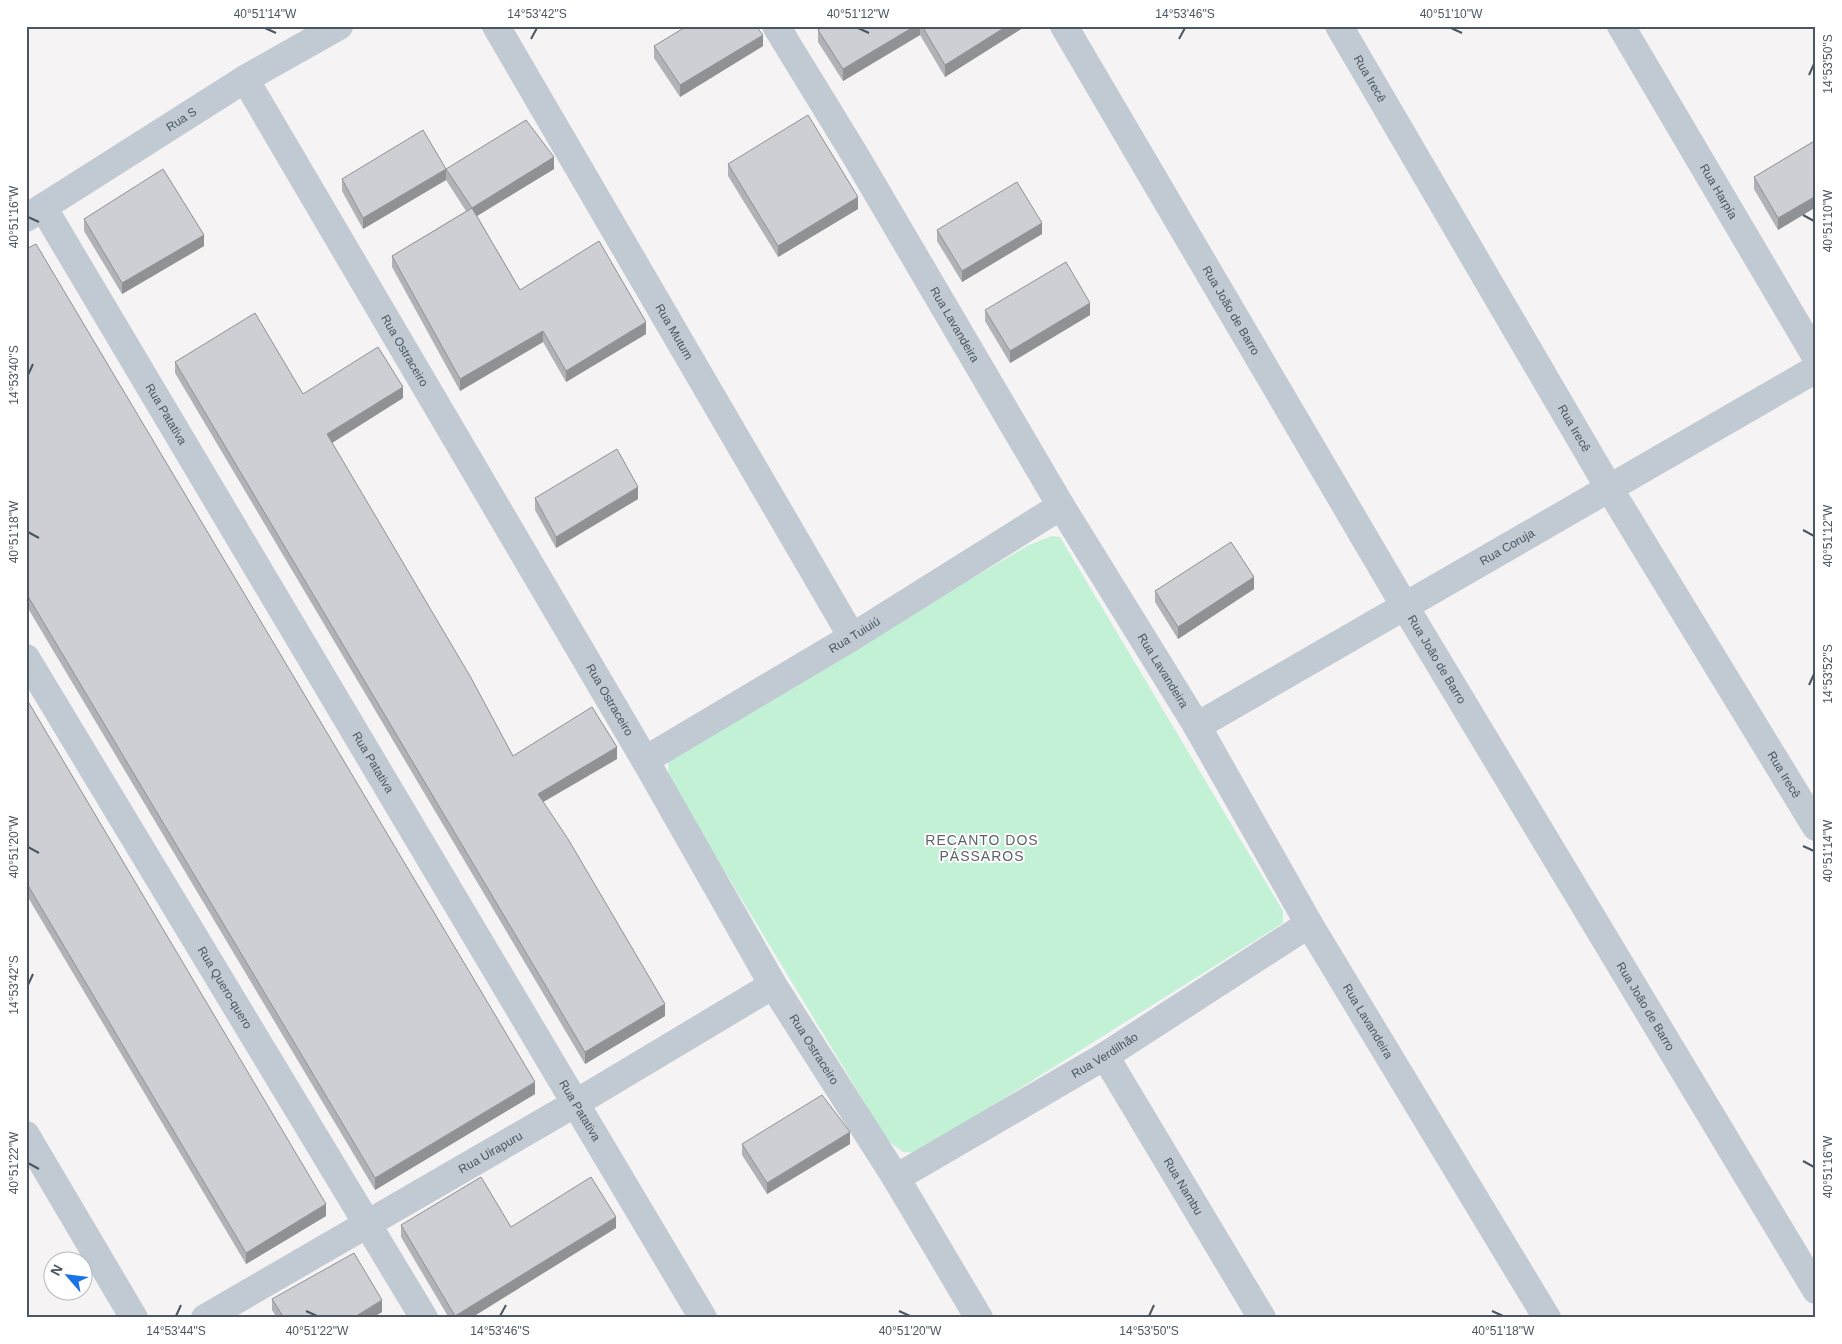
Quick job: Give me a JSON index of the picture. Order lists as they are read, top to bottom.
{
  "streets": {
    "street": [
      "Rua Irecê",
      "Rua S",
      "Rua Harpía",
      "Rua João de Barro",
      "Rua Lavandeira",
      "Rua Mutum",
      "Rua Ostraceiro",
      "Rua Patativa",
      "Rua Coruja",
      "Rua Tuiuiú",
      "Rua Quero-quero",
      "Rua Verdilhão",
      "Rua Uirapuru",
      "Rua Nambu"
    ]
  },
  "crossings": [
    ["Rua Irecê", "Rua Coruja"],
    ["Rua S", "Rua Ostraceiro"],
    ["Rua S", "Rua Patativa"],
    ["Rua João de Barro", "Rua Coruja"],
    ["Rua Lavandeira", "Rua Coruja"],
    ["Rua Lavandeira", "Rua Tuiuiú"],
    ["Rua Lavandeira", "Rua Verdilhão"],
    ["Rua Mutum", "Rua Tuiuiú"],
    ["Rua Ostraceiro", "Rua Tuiuiú"],
    ["Rua Ostraceiro", "Rua Verdilhão"],
    ["Rua Ostraceiro", "Rua Uirapuru"],
    ["Rua Patativa", "Rua Uirapuru"],
    ["Rua Quero-quero", "Rua Uirapuru"],
    ["Rua Verdilhão", "Rua Nambu"]
  ],
  "districts": ["RECANTO DOS PÁSSAROS"],
  "north": "top left",
  "coordinates": [
    "40°51'14\"W",
    "14°53'42\"S",
    "40°51'12\"W",
    "14°53'46\"S",
    "40°51'10\"W",
    "14°53'50\"S",
    "40°51'16\"W",
    "14°53'40\"S",
    "40°51'18\"W",
    "14°53'52\"S",
    "40°51'20\"W",
    "40°51'22\"W",
    "14°53'44\"S"
  ]
}
